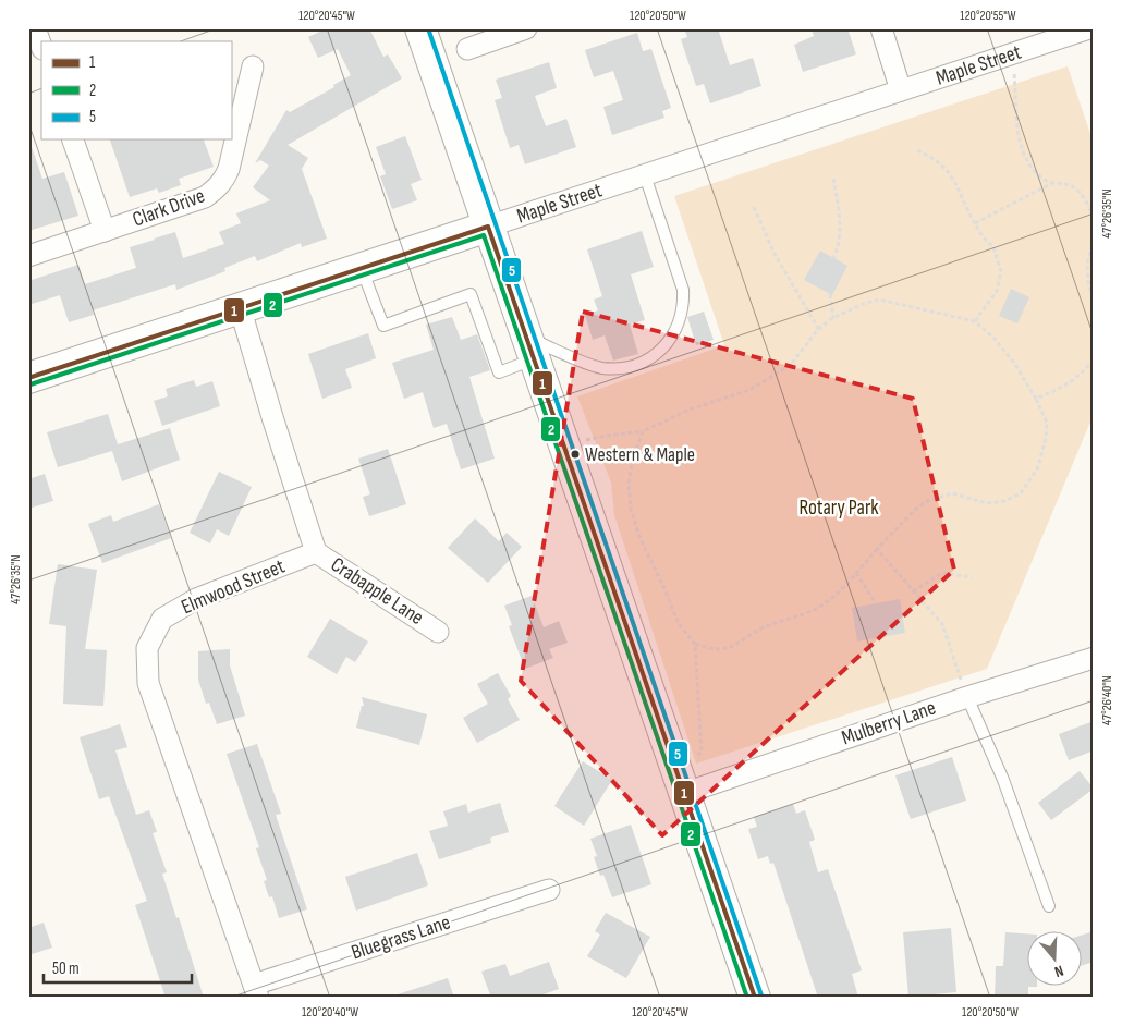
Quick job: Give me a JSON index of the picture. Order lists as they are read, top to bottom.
{
  "streets": {
    "main road": ["Maple Street"],
    "street": [
      "Clark Drive",
      "Elmwood Street",
      "Crabapple Lane",
      "Mulberry Lane",
      "Bluegrass Lane"
    ]
  },
  "crossings": [
    ["Elmwood Street", "Crabapple Lane"],
    ["Elmwood Street", "Bluegrass Lane"]
  ],
  "parks": ["Rotary Park"],
  "places": ["Western & Maple"],
  "lines": ["transit line 5", "transit line 1", "transit line 2"],
  "legend": ["1", "2", "5"],
  "scale_bar": "50 m",
  "north": "bottom",
  "coordinates": [
    "120°20'45\"W",
    "120°20'50\"W",
    "120°20'55\"W",
    "47°26'35\"N",
    "47°26'40\"N",
    "120°20'40\"W"
  ]
}
